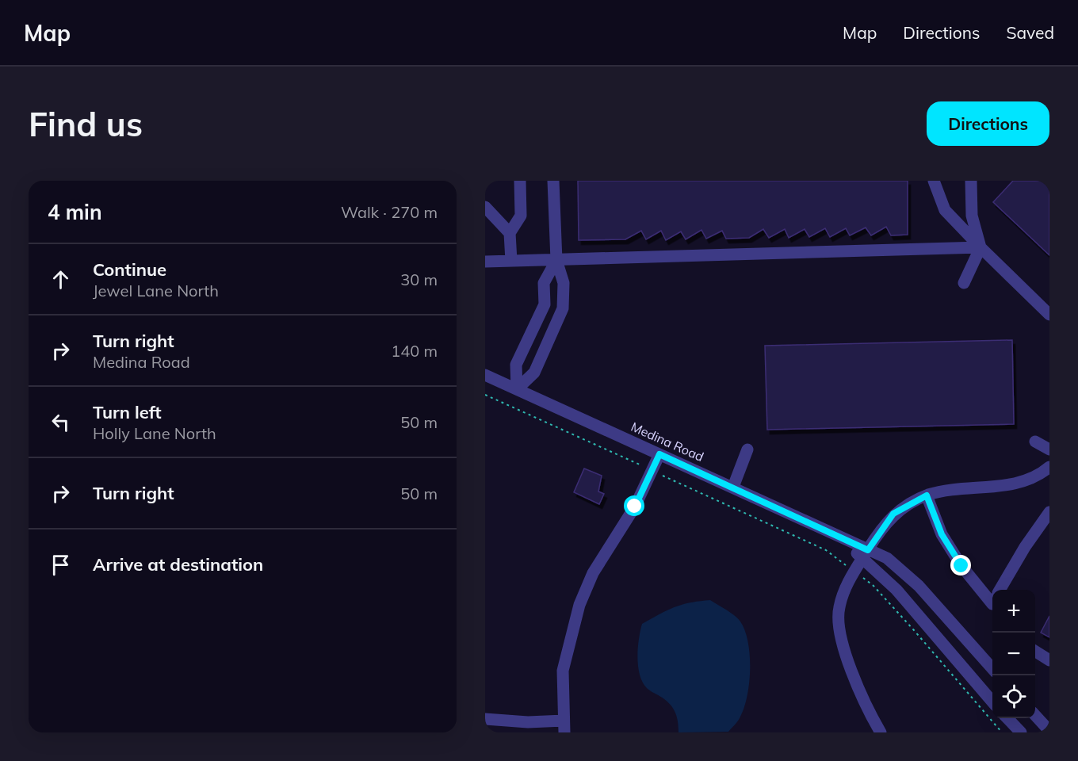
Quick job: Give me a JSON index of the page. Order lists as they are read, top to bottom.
{
  "streets": {
    "street": ["Medina Road"]
  },
  "page": {
    "header": "Map",
    "nav": ["Map", "Directions", "Saved"],
    "buttons": "Directions",
    "title": "Find us",
    "heading": ["4 min", "Walk · 270 m"],
    "list": [
      ["Continue", "Jewel Lane North", "30 m"],
      ["Turn right", "Medina Road", "140 m"],
      ["Turn left", "Holly Lane North", "50 m"],
      ["Turn right", "50 m"],
      "Arrive at destination"
    ],
    "map_buttons": ["+", "−"]
  }
}
